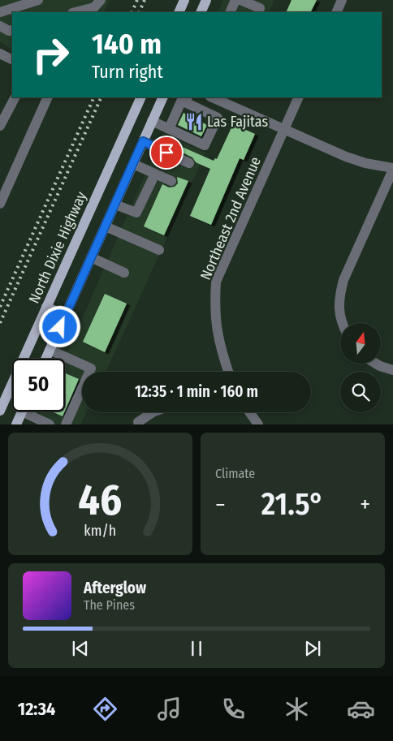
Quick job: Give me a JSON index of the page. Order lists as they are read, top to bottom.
{
  "streets": {
    "main road": ["North Dixie Highway"],
    "street": ["Northeast 2nd Avenue"]
  },
  "places": {
    "restaurant": ["Las Fajitas"]
  },
  "north": "top",
  "page": {
    "turn": ["140 m", "Turn right"],
    "limit": "50",
    "trip": "12:35 · 1 min · 160 m",
    "tile": "Climate",
    "heat": ["−", "21.5°", "+"],
    "song": ["Afterglow", "The Pines"],
    "tabs": "12:34",
    "gauge": ["46", "km/h"]
  }
}
